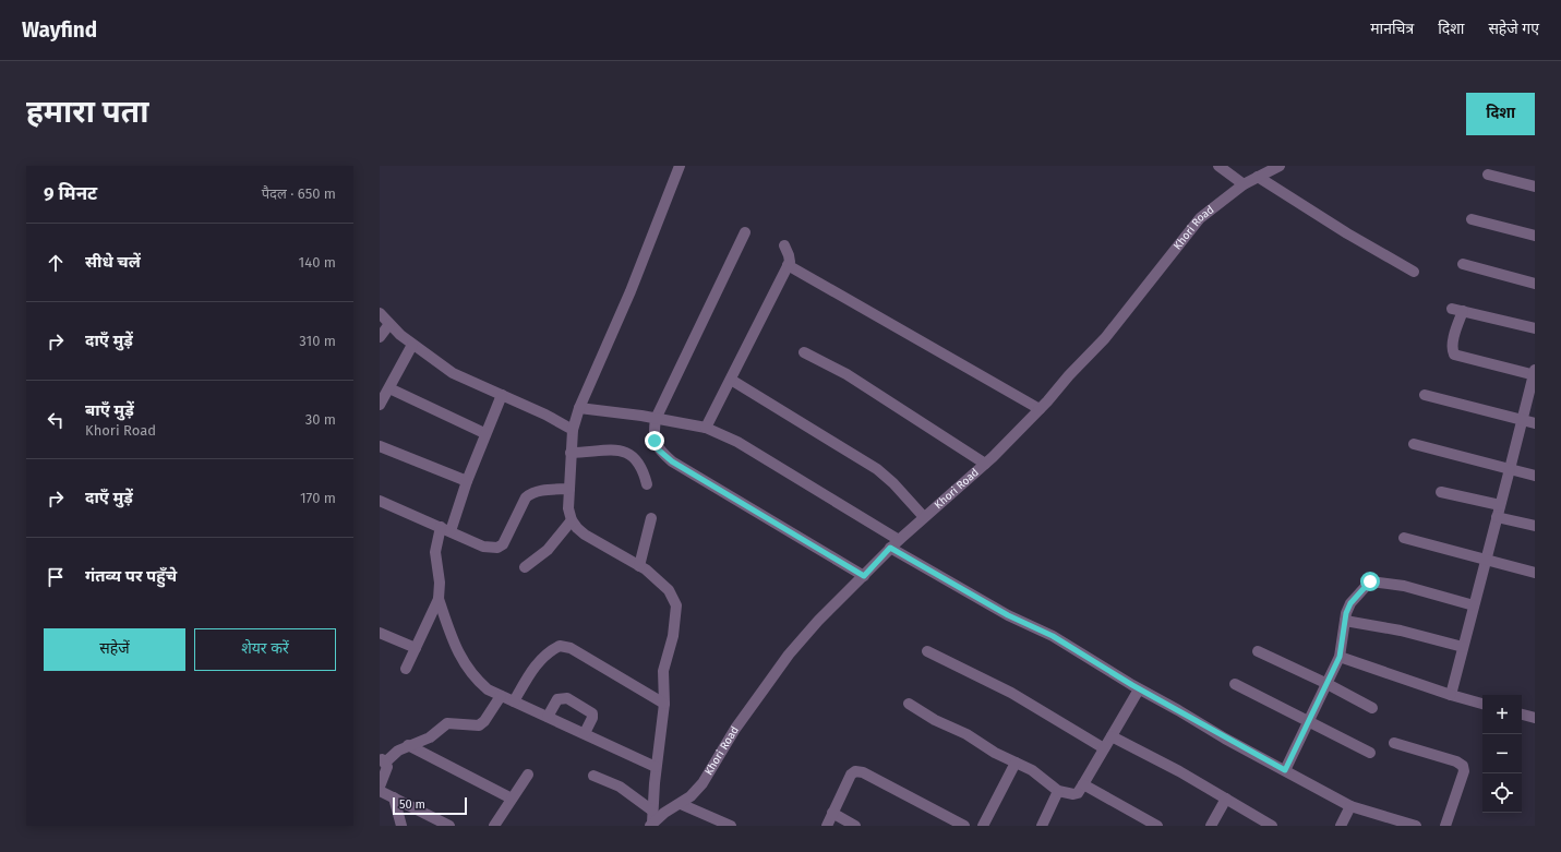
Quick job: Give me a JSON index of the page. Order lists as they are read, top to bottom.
{
  "streets": {
    "street": ["Khori Road"]
  },
  "scale_bar": "50 m",
  "page": {
    "header": "Wayfind",
    "nav": ["मानचित्र", "दिशा", "सहेजे गए"],
    "buttons": [
      "दिशा",
      ["सहेजें", "शेयर करें"]
    ],
    "title": "हमारा पता",
    "heading": ["9 मिनट", "पैदल · 650 m"],
    "list": [
      ["सीधे चलें", "140 m"],
      ["दाएँ मुड़ें", "310 m"],
      ["बाएँ मुड़ें", "Khori Road", "30 m"],
      ["दाएँ मुड़ें", "170 m"],
      "गंतव्य पर पहुँचे"
    ],
    "map_buttons": ["+", "−"],
    "scale": "50 m"
  }
}
